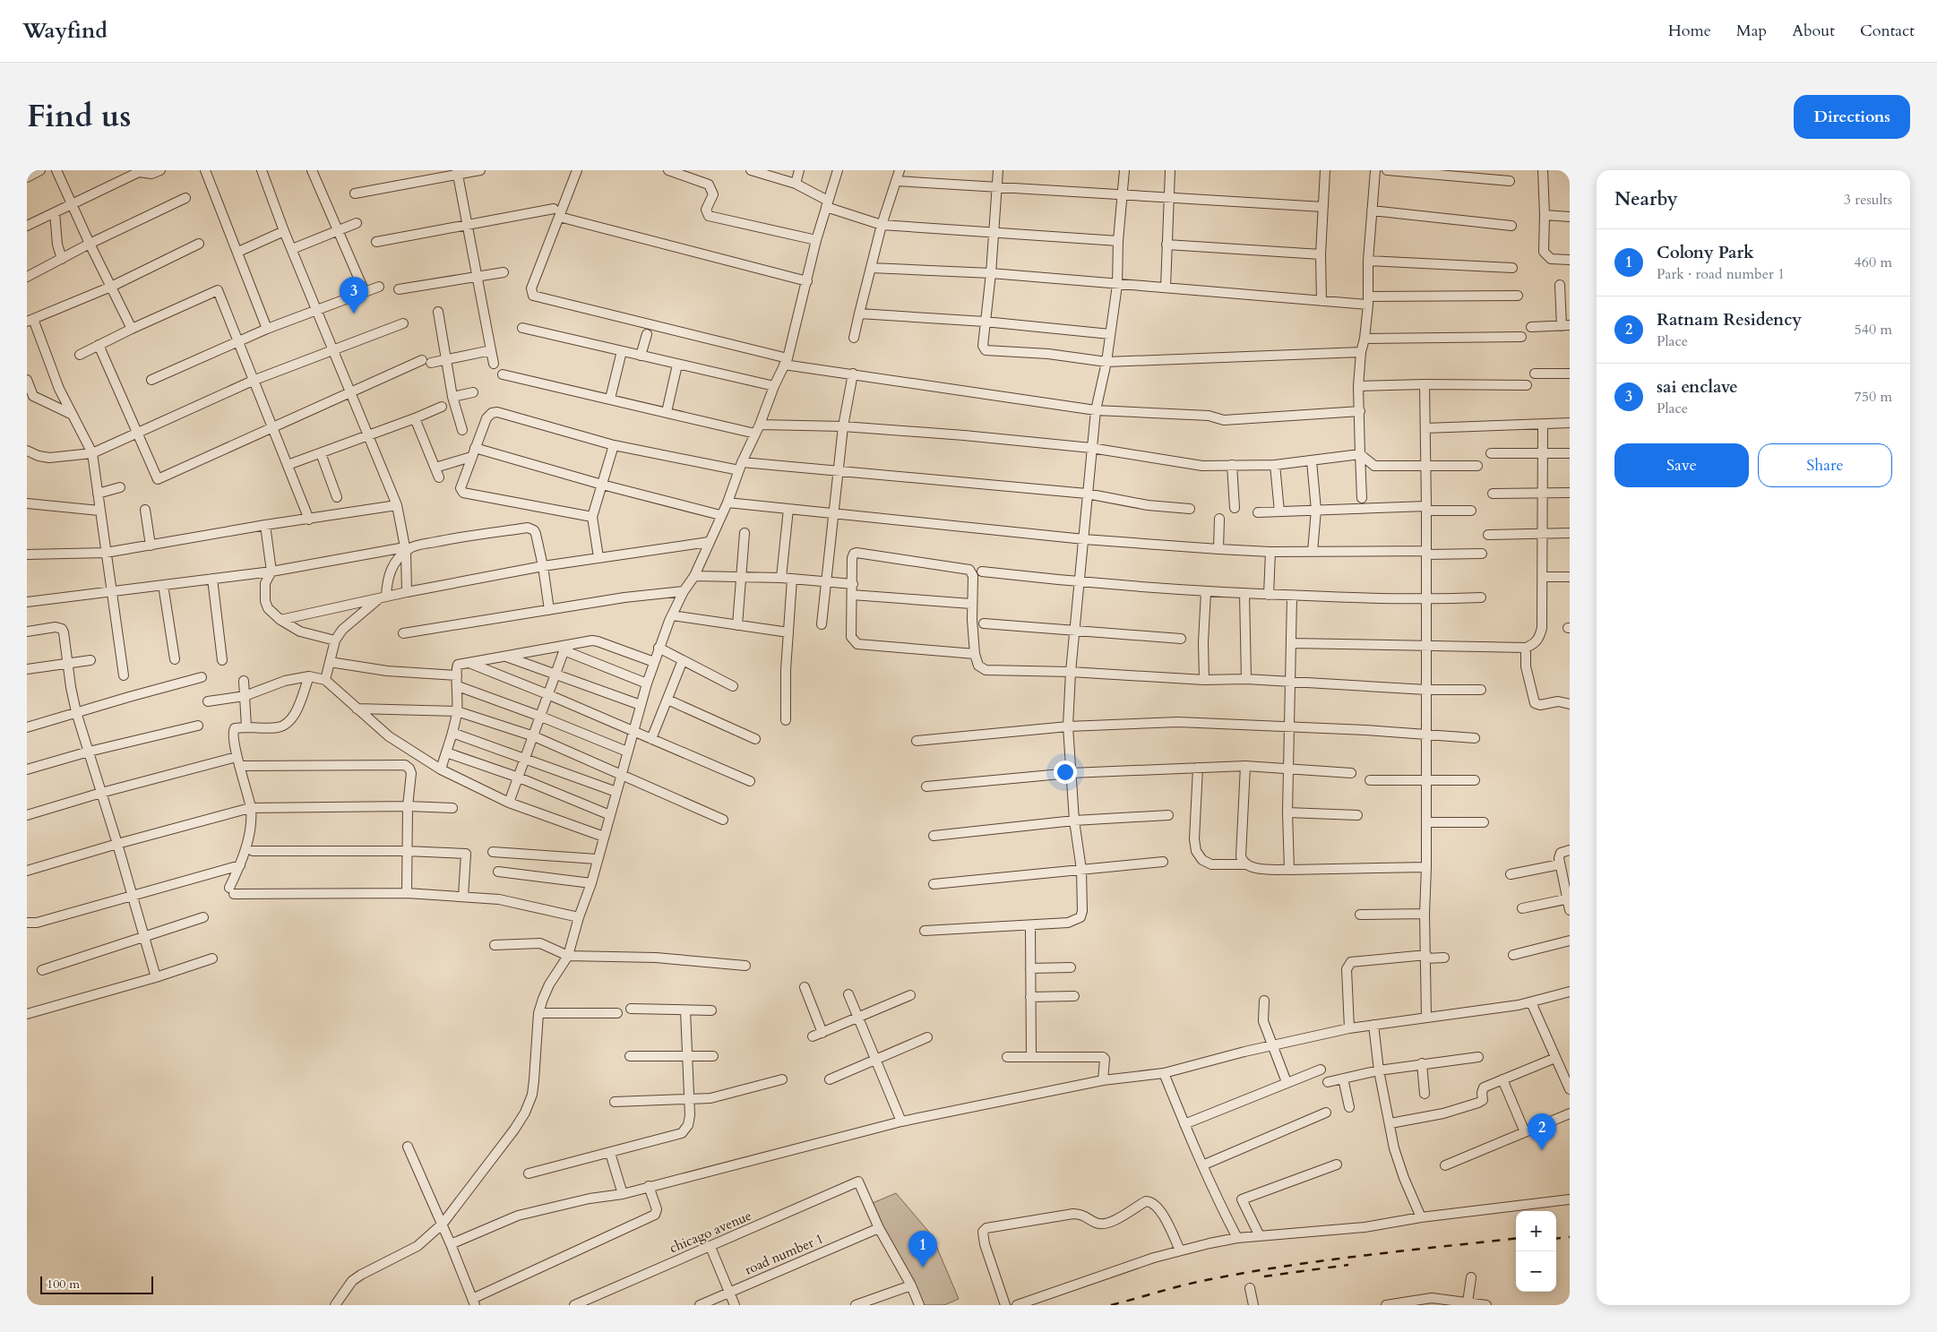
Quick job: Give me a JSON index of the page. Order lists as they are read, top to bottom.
{
  "streets": {
    "street": ["chicago avenue", "road number 1"]
  },
  "crossings": [
    ["chicago avenue", "road number 1"]
  ],
  "scale_bar": "100 m",
  "page": {
    "header": "Wayfind",
    "nav": [
      "Home",
      "Map",
      "About",
      "Contact"
    ],
    "title": "Find us",
    "buttons": [
      "Directions",
      ["Save", "Share"]
    ],
    "heading": ["Nearby", "3 results"],
    "list": [
      {
        "mark": "1",
        "name": "Colony Park",
        "note": "Park · road number 1",
        "value": "460 m"
      },
      {
        "mark": "2",
        "name": "Ratnam Residency",
        "note": "Place",
        "value": "540 m"
      },
      {
        "mark": "3",
        "name": "sai enclave",
        "note": "Place",
        "value": "750 m"
      }
    ],
    "pins": ["3", "2", "1"],
    "map_buttons": ["+", "−"],
    "scale": "100 m"
  }
}
